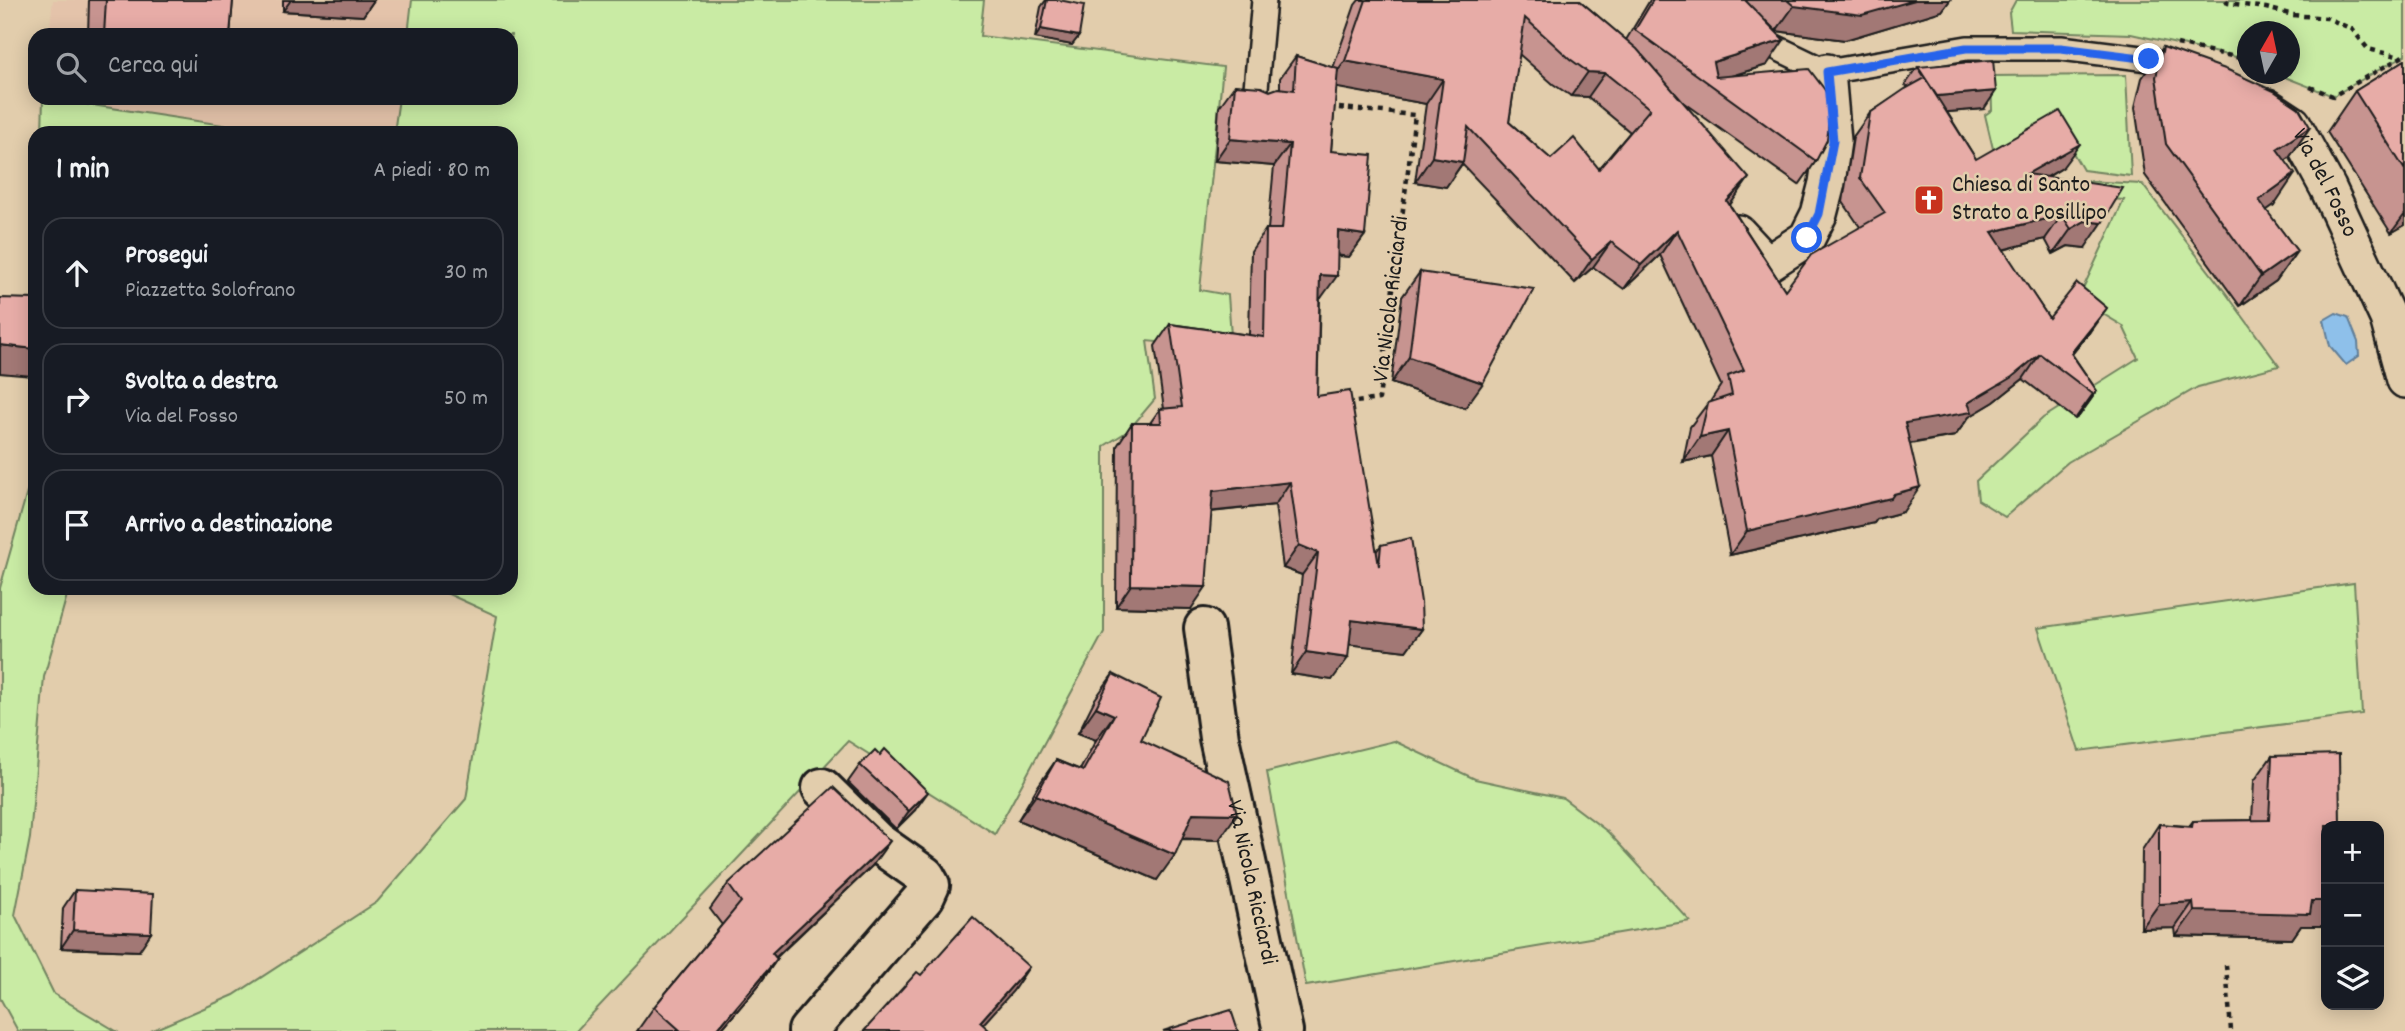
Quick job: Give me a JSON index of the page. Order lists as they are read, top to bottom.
{
  "streets": {
    "street": ["Via del Fosso", "Via Nicola Ricciardi"]
  },
  "places": {
    "church": ["Chiesa di Santo Strato a Posillipo"]
  },
  "north": "top",
  "page": {
    "search": "Cerca qui",
    "heading": ["1 min", "A piedi · 80 m"],
    "list": [
      ["Prosegui", "Piazzetta Solofrano", "30 m"],
      ["Svolta a destra", "Via del Fosso", "50 m"],
      "Arrivo a destinazione"
    ],
    "map_buttons": ["+", "−"]
  }
}
